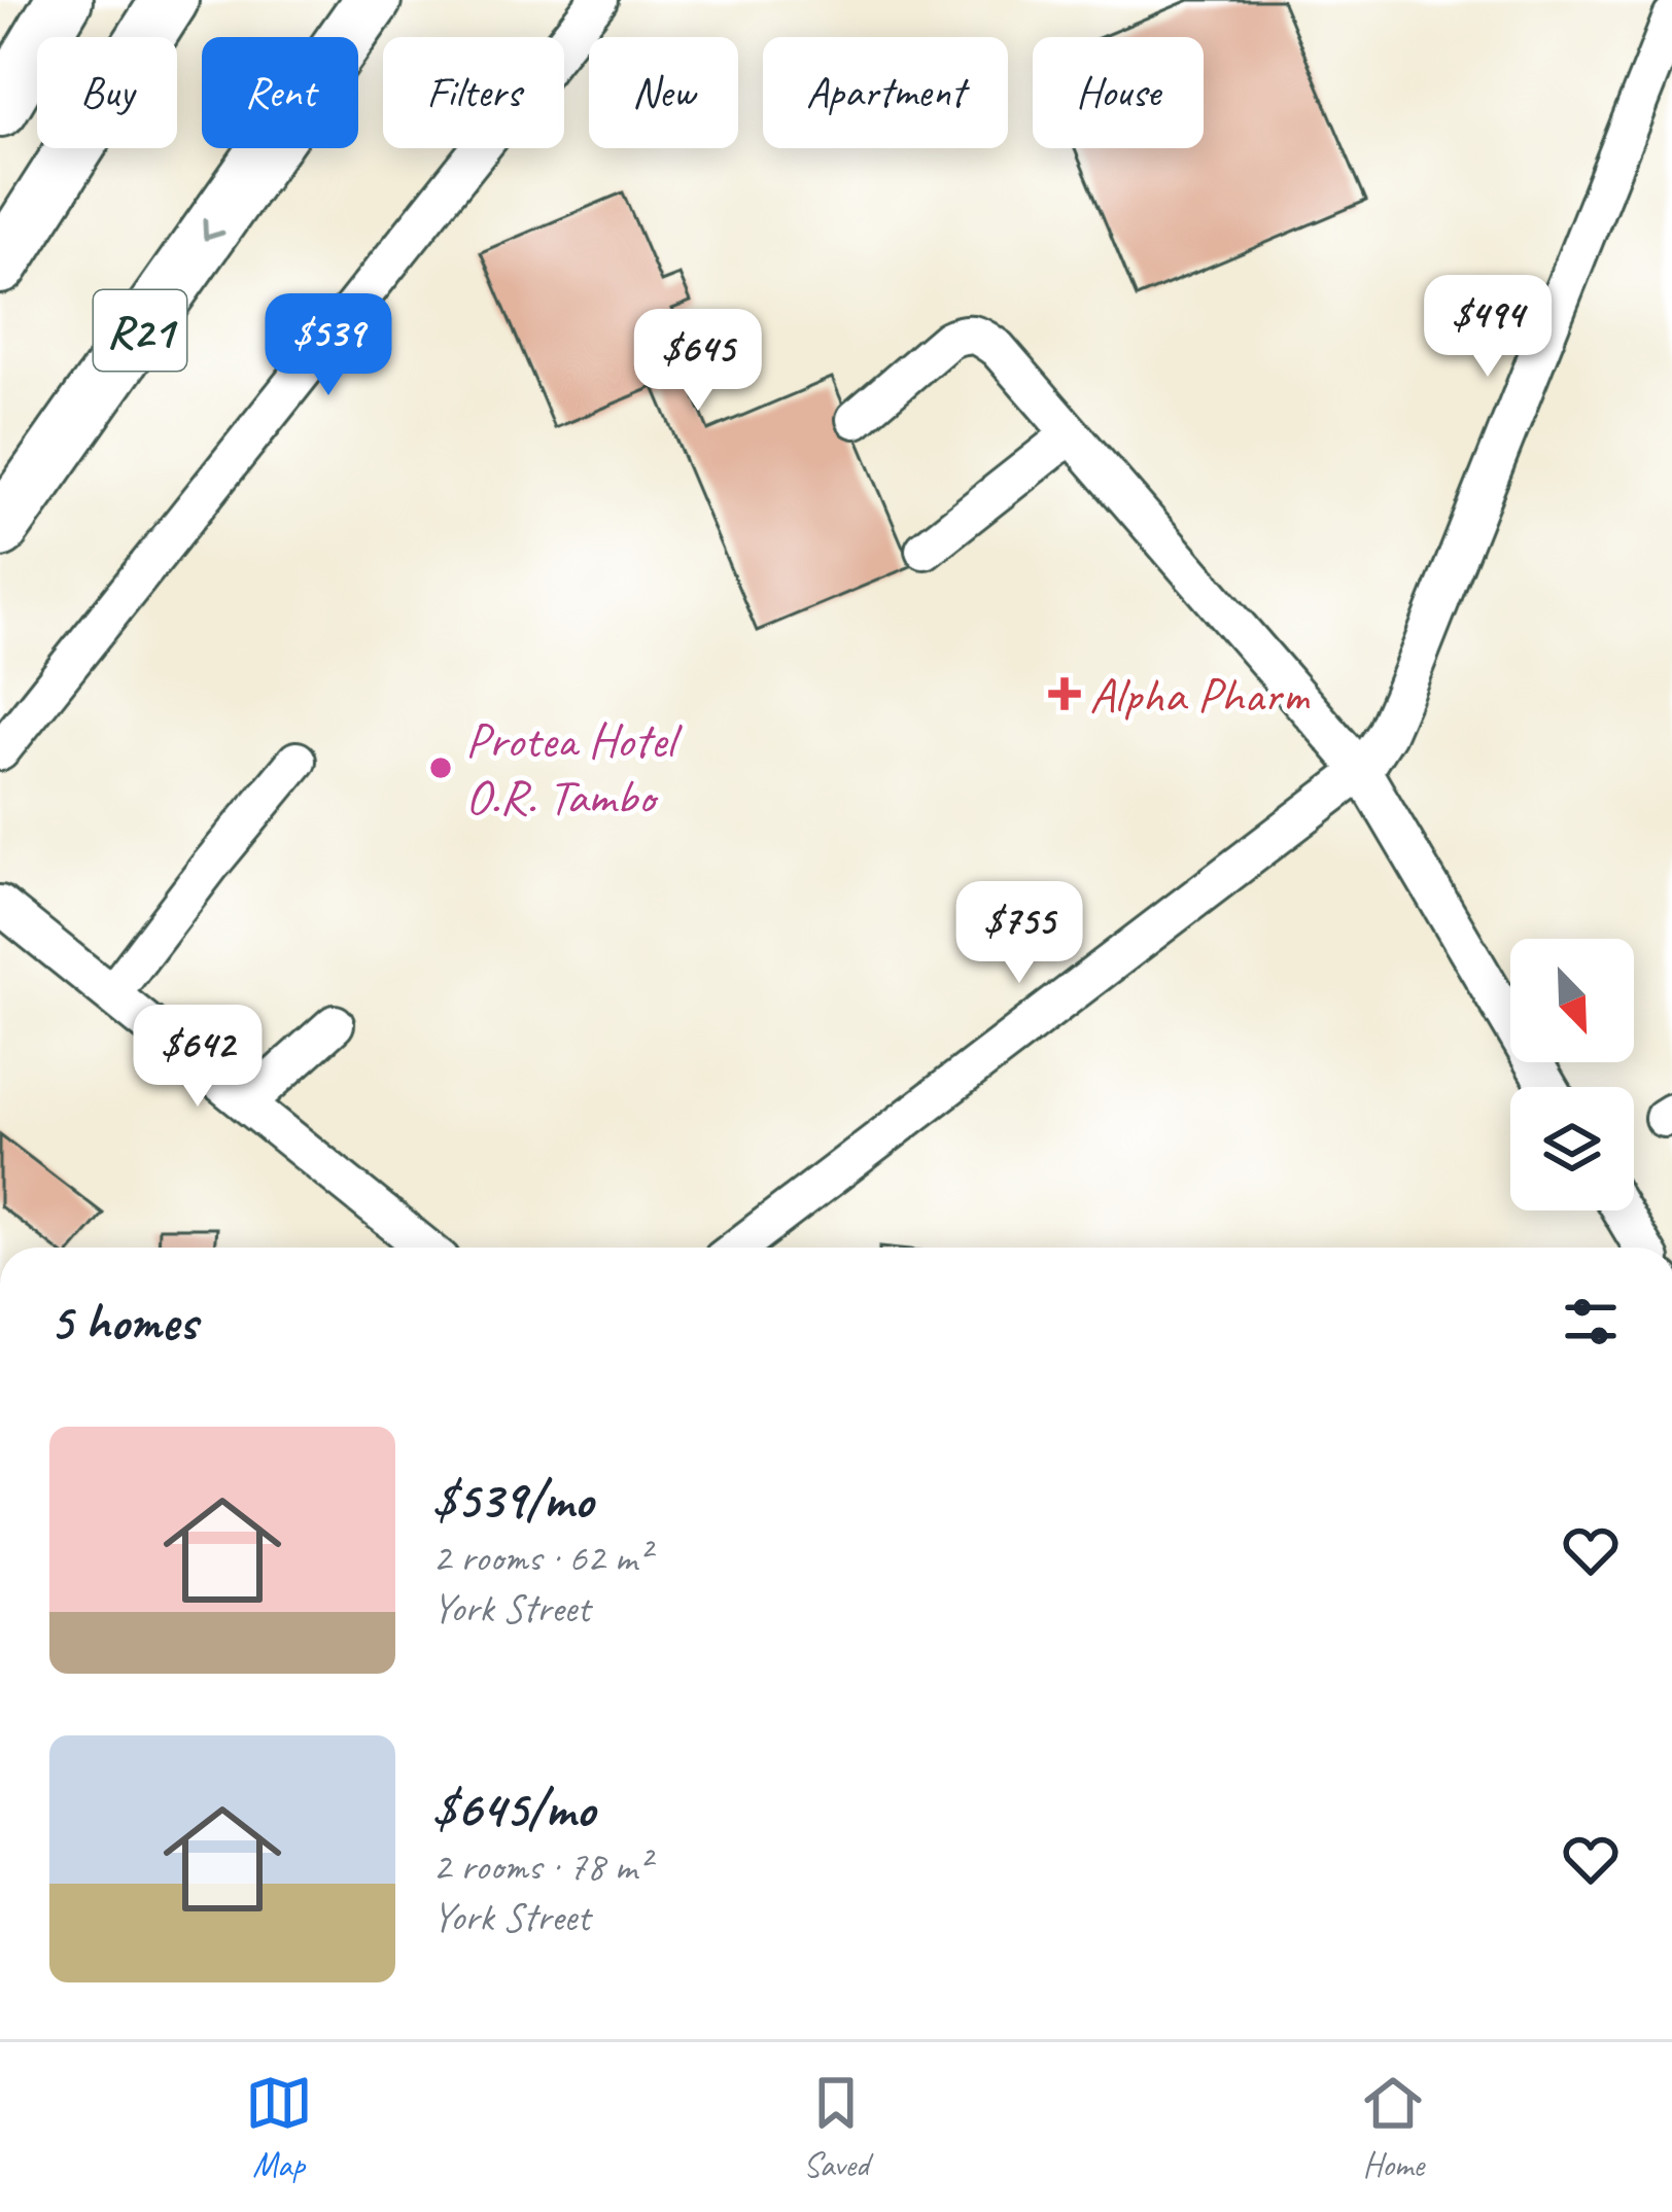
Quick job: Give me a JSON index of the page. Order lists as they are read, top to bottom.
{
  "streets": {
    "highway": ["R21"]
  },
  "places": {
    "health": ["Alpha Pharm"],
    "other": ["Protea Hotel O.R. Tambo"]
  },
  "north": "bottom right",
  "page": {
    "chip": [
      "Buy",
      "Rent",
      "Filters",
      "New",
      "Apartment",
      "House"
    ],
    "price": [
      "$494",
      "$539",
      "$645",
      "$755",
      "$642"
    ],
    "heading": "5 homes",
    "list": [
      {
        "name": "$539/mo",
        "note": "2 rooms · 62 m² · York Street"
      },
      {
        "name": "$645/mo",
        "note": "2 rooms · 78 m² · York Street"
      }
    ],
    "tabs": ["Map", "Saved", "Home"]
  }
}
